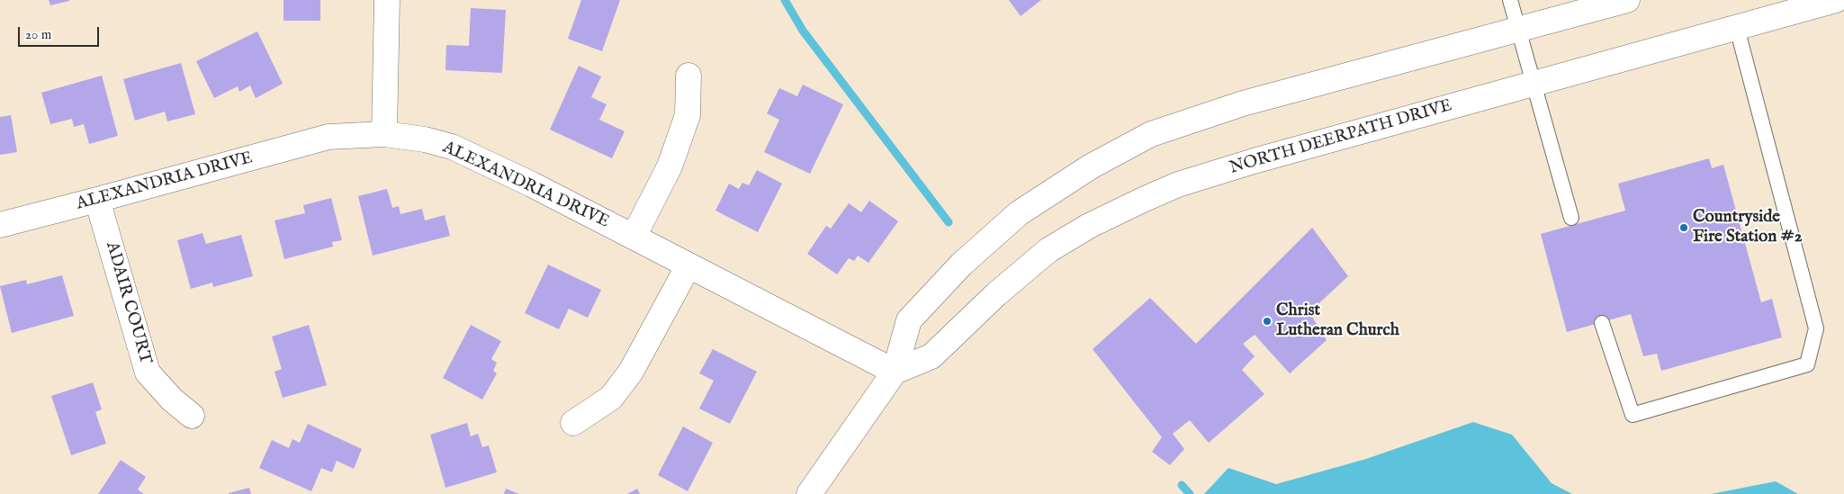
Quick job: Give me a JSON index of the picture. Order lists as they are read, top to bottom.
{
  "streets": {
    "street": ["NORTH DEERPATH DRIVE", "ALEXANDRIA DRIVE", "ADAIR COURT"]
  },
  "crossings": [
    ["NORTH DEERPATH DRIVE", "ALEXANDRIA DRIVE"],
    ["ALEXANDRIA DRIVE", "ADAIR COURT"]
  ],
  "places": ["Countryside Fire Station #2", "Christ Lutheran Church"],
  "scale_bar": "20 m"
}
